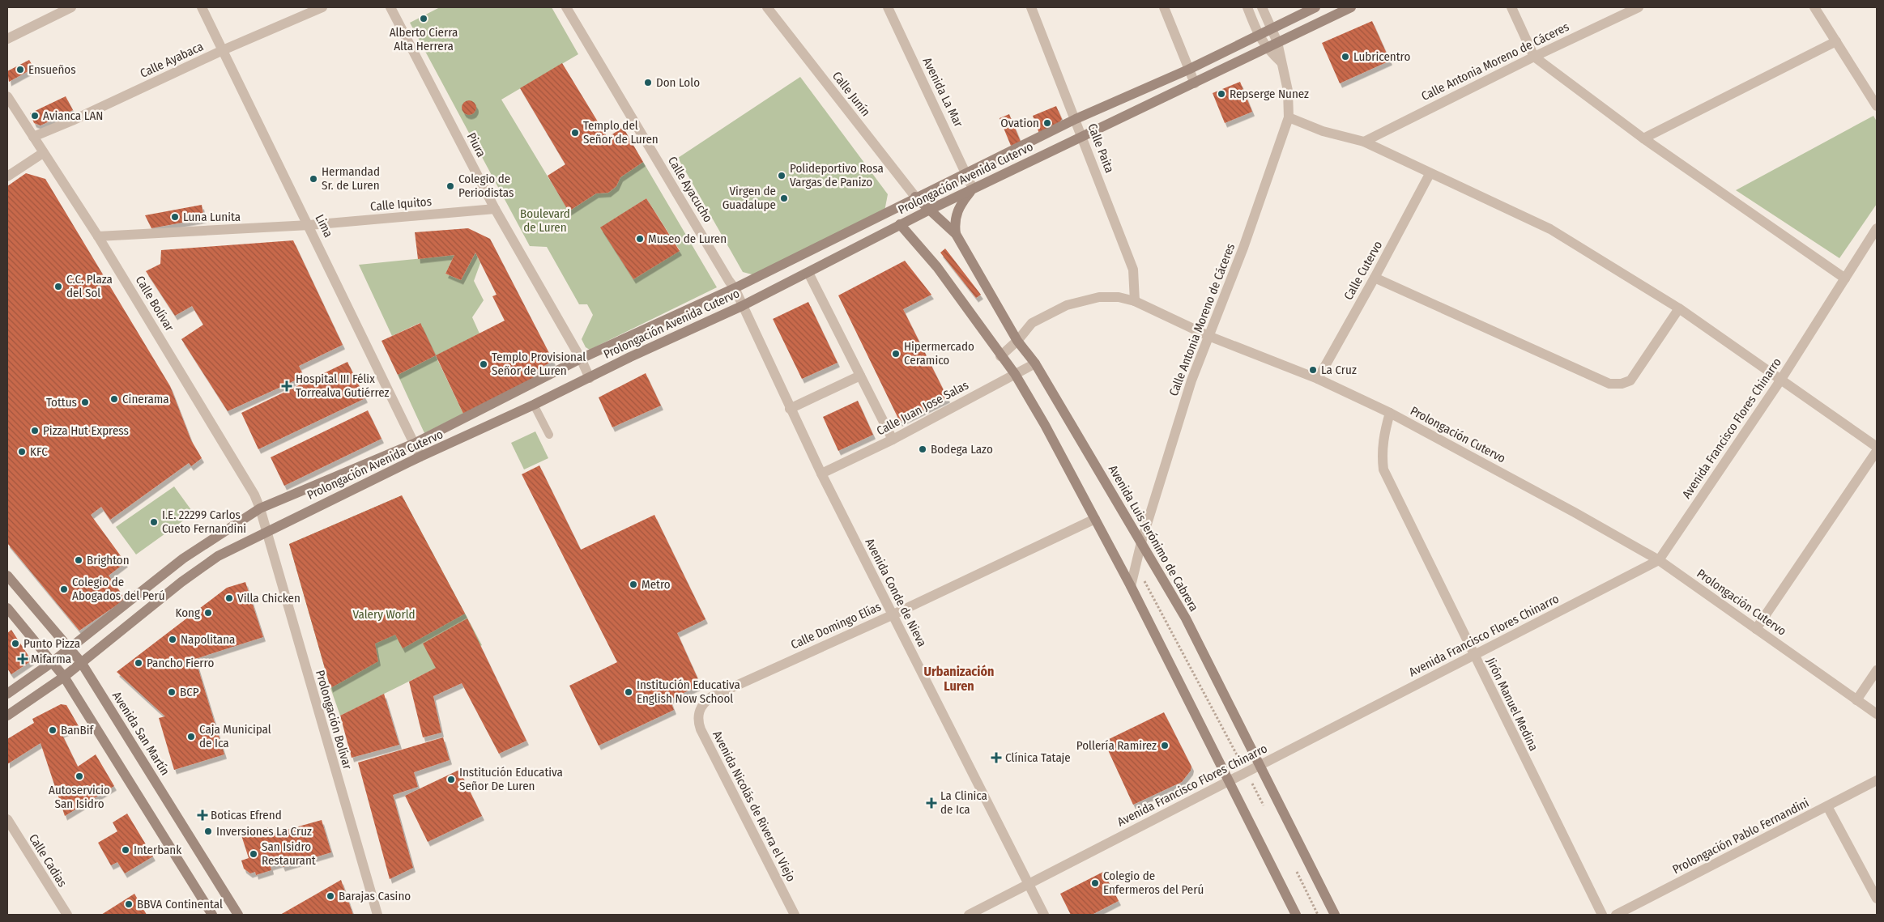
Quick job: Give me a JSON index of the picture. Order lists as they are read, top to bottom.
{
  "streets": {
    "street": [
      "Calle Ayabaca",
      "Calle Antonia Moreno de Cáceres",
      "Avenida La Mar",
      "Calle Junín",
      "Piura",
      "Calle Paita",
      "Prolongación Avenida Cutervo",
      "Calle Ayacucho",
      "Calle Iquitos",
      "Lima",
      "Calle Cutervo",
      "Calle Bolívar",
      "Calle Juan Jose Salas",
      "Avenida Francisco Flores Chinarro",
      "Prolongación Cutervo",
      "Avenida Luis Jerónimo de Cabrera",
      "Avenida Conde de Nieva",
      "Calle Domingo Elías",
      "Jirón Manuel Medina",
      "Prolongación Bolívar",
      "Avenida San Martín",
      "Avenida Nicolás de Rivera el Viejo",
      "Prolongación Pablo Fernandini",
      "Calle Cadias"
    ]
  },
  "crossings": [
    ["Calle Ayabaca", "Lima"],
    ["Calle Ayabaca", "Calle Bolívar"],
    ["Calle Antonia Moreno de Cáceres", "Prolongación Avenida Cutervo"],
    ["Calle Antonia Moreno de Cáceres", "Prolongación Cutervo"],
    ["Calle Antonia Moreno de Cáceres", "Avenida Luis Jerónimo de Cabrera"],
    ["Avenida La Mar", "Prolongación Avenida Cutervo"],
    ["Calle Junín", "Prolongación Avenida Cutervo"],
    ["Calle Junín", "Avenida Luis Jerónimo de Cabrera"],
    ["Piura", "Prolongación Avenida Cutervo"],
    ["Piura", "Calle Iquitos"],
    ["Calle Paita", "Prolongación Avenida Cutervo"],
    ["Calle Paita", "Prolongación Cutervo"],
    ["Prolongación Avenida Cutervo", "Calle Ayacucho"],
    ["Prolongación Avenida Cutervo", "Lima"],
    ["Prolongación Avenida Cutervo", "Calle Bolívar"],
    ["Prolongación Avenida Cutervo", "Avenida Luis Jerónimo de Cabrera"],
    ["Prolongación Avenida Cutervo", "Avenida Conde de Nieva"],
    ["Prolongación Avenida Cutervo", "Prolongación Bolívar"],
    ["Prolongación Avenida Cutervo", "Avenida San Martín"],
    ["Calle Ayacucho", "Avenida Conde de Nieva"],
    ["Calle Iquitos", "Lima"],
    ["Calle Iquitos", "Calle Bolívar"],
    ["Calle Cutervo", "Prolongación Cutervo"],
    ["Calle Bolívar", "Prolongación Bolívar"],
    ["Calle Juan Jose Salas", "Avenida Luis Jerónimo de Cabrera"],
    ["Calle Juan Jose Salas", "Avenida Conde de Nieva"],
    ["Avenida Francisco Flores Chinarro", "Prolongación Cutervo"],
    ["Avenida Francisco Flores Chinarro", "Avenida Luis Jerónimo de Cabrera"],
    ["Avenida Francisco Flores Chinarro", "Avenida Conde de Nieva"],
    ["Avenida Francisco Flores Chinarro", "Jirón Manuel Medina"],
    ["Prolongación Cutervo", "Avenida Luis Jerónimo de Cabrera"],
    ["Prolongación Cutervo", "Jirón Manuel Medina"],
    ["Avenida Conde de Nieva", "Calle Domingo Elías"],
    ["Calle Domingo Elías", "Avenida Nicolás de Rivera el Viejo"]
  ],
  "districts": ["Urbanización Luren"],
  "parks": ["Boulevard de Luren", "Valery World"],
  "places": {
    "other": [
      "Alberto Cierra Alta Herrera",
      "Lubricentro",
      "Ensueños",
      "Don Lolo",
      "Repserge Nunez",
      "Avianca LAN",
      "Ovation",
      "Templo del Señor de Luren",
      "Polideportivo Rosa Vargas de Panizo",
      "Hermandad Sr. de Luren",
      "Colegio de Periodistas",
      "Virgen de Guadalupe",
      "Luna Lunita",
      "Museo de Luren",
      "C.C. Plaza del Sol",
      "Hipermercado Ceramico",
      "Templo Provisional Señor de Luren",
      "La Cruz",
      "Cinerama",
      "Tottus",
      "Pizza Hut Express",
      "Bodega Lazo",
      "KFC",
      "I.E. 22299 Carlos Cueto Fernandini",
      "Brighton",
      "Metro",
      "Colegio de Abogados del Perú",
      "Villa Chicken",
      "Kong",
      "Napolitana",
      "Punto Pizza",
      "Pancho Fierro",
      "BCP",
      "Institución Educativa English Now School",
      "BanBif",
      "Caja Municipal de Ica",
      "Pollería Ramirez",
      "Autoservicio San Isidro",
      "Institución Educativa Señor De Luren",
      "Inversiones La Cruz",
      "Interbank",
      "San Isidro Restaurant",
      "Colegio de Enfermeros del Perú",
      "Barajas Casino",
      "BBVA Continental"
    ],
    "health": [
      "Hospital III Félix Torrealva Gutiérrez",
      "Mifarma",
      "Clínica Tataje",
      "La Clinica de Ica",
      "Boticas Efrend"
    ]
  }
}
